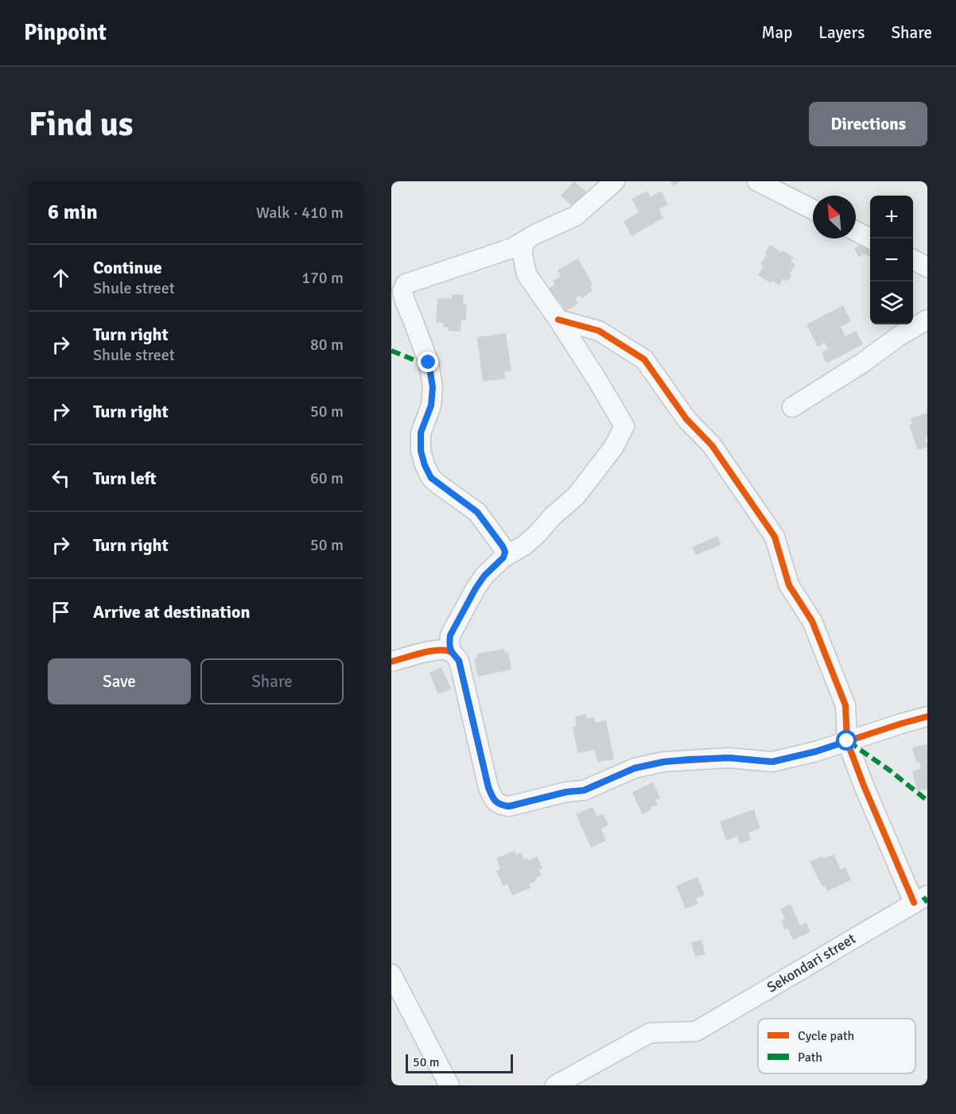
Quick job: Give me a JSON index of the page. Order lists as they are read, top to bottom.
{
  "streets": {
    "street": ["Sekondari street"]
  },
  "legend": ["Cycle path", "Path"],
  "scale_bar": "50 m",
  "north": "top left",
  "page": {
    "header": "Pinpoint",
    "nav": ["Map", "Layers", "Share"],
    "buttons": [
      "Directions",
      ["Save", "Share"]
    ],
    "title": "Find us",
    "heading": ["6 min", "Walk · 410 m"],
    "map_buttons": ["+", "−"],
    "list": [
      ["Continue", "Shule street", "170 m"],
      ["Turn right", "Shule street", "80 m"],
      ["Turn right", "50 m"],
      ["Turn left", "60 m"],
      ["Turn right", "50 m"],
      "Arrive at destination"
    ],
    "scale": "50 m"
  }
}
